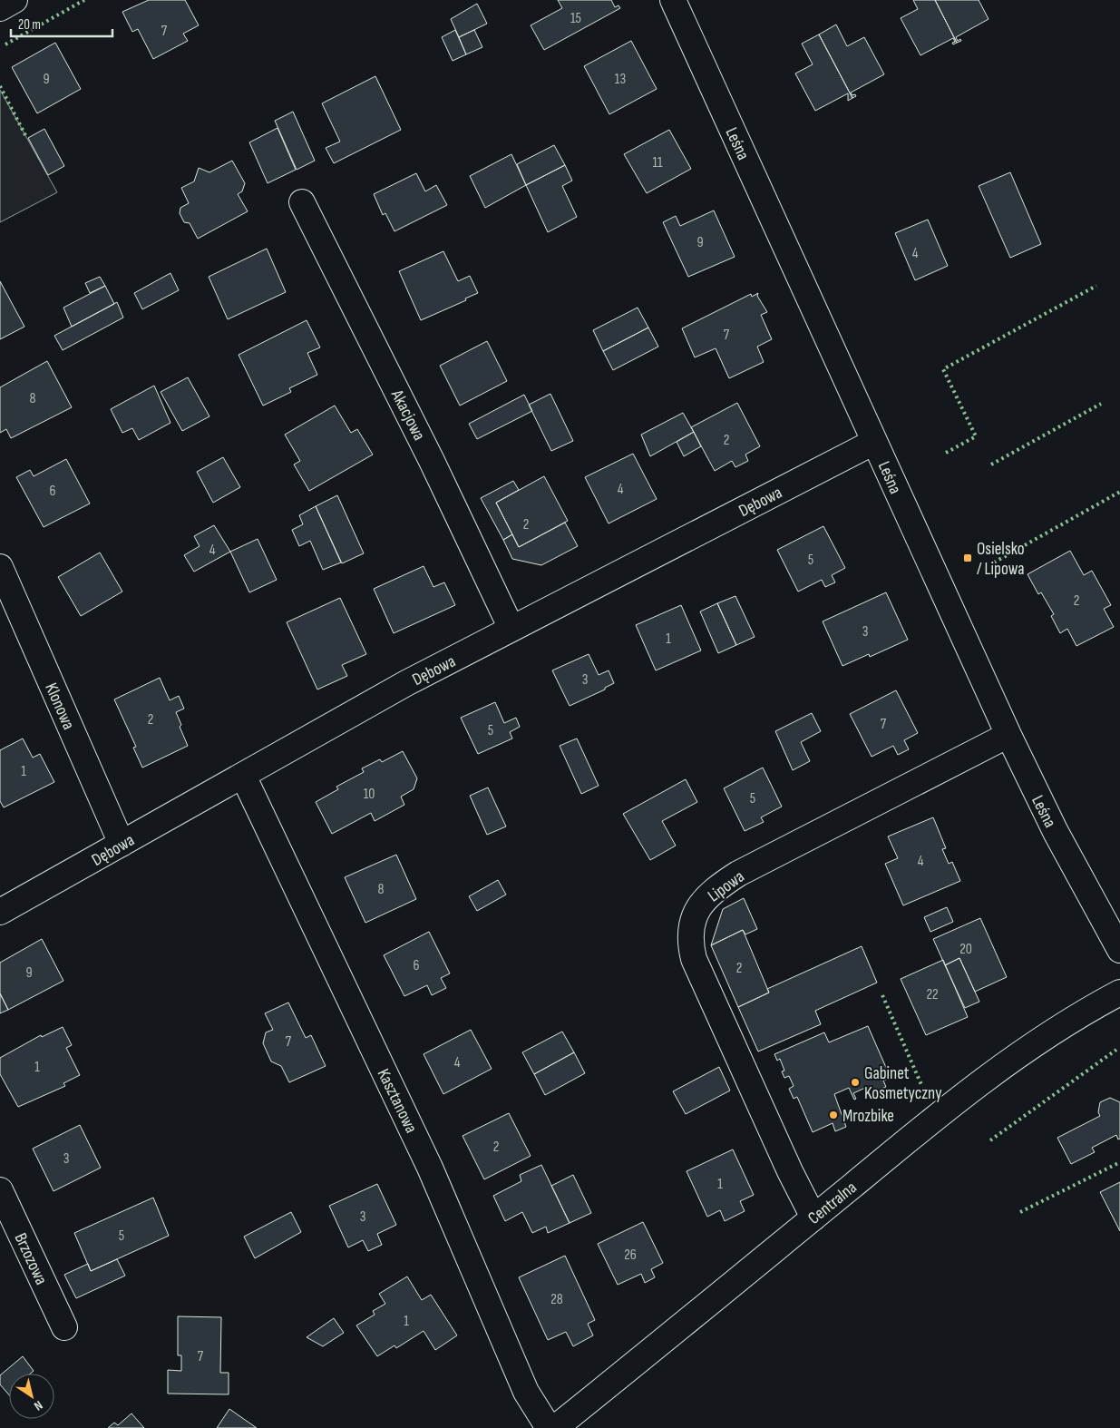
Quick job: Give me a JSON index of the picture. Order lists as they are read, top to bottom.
{
  "streets": {
    "street": [
      "Leśna",
      "Akacjowa",
      "Dębowa",
      "Klonowa",
      "Lipowa",
      "Kasztanowa",
      "Centralna",
      "Brzozowa"
    ]
  },
  "crossings": [
    ["Leśna", "Dębowa"],
    ["Leśna", "Lipowa"],
    ["Akacjowa", "Dębowa"],
    ["Dębowa", "Klonowa"],
    ["Dębowa", "Kasztanowa"],
    ["Lipowa", "Centralna"]
  ],
  "places": {
    "transit": ["Osielsko / Lipowa"],
    "other": ["Gabinet Kosmetyczny", "Mrozbike"]
  },
  "house_numbers": [
    "15",
    "7",
    "9",
    "13",
    "11",
    "9",
    "4",
    "7",
    "8",
    "2",
    "4",
    "6",
    "2",
    "4",
    "5",
    "2",
    "3",
    "1",
    "3",
    "2",
    "7",
    "5",
    "1",
    "10",
    "5",
    "4",
    "8",
    "20",
    "6",
    "2",
    "9",
    "22",
    "7",
    "4",
    "1",
    "2",
    "3",
    "1",
    "3",
    "5",
    "26",
    "28",
    "1",
    "7"
  ],
  "scale_bar": "20 m",
  "north": "bottom right"
}
